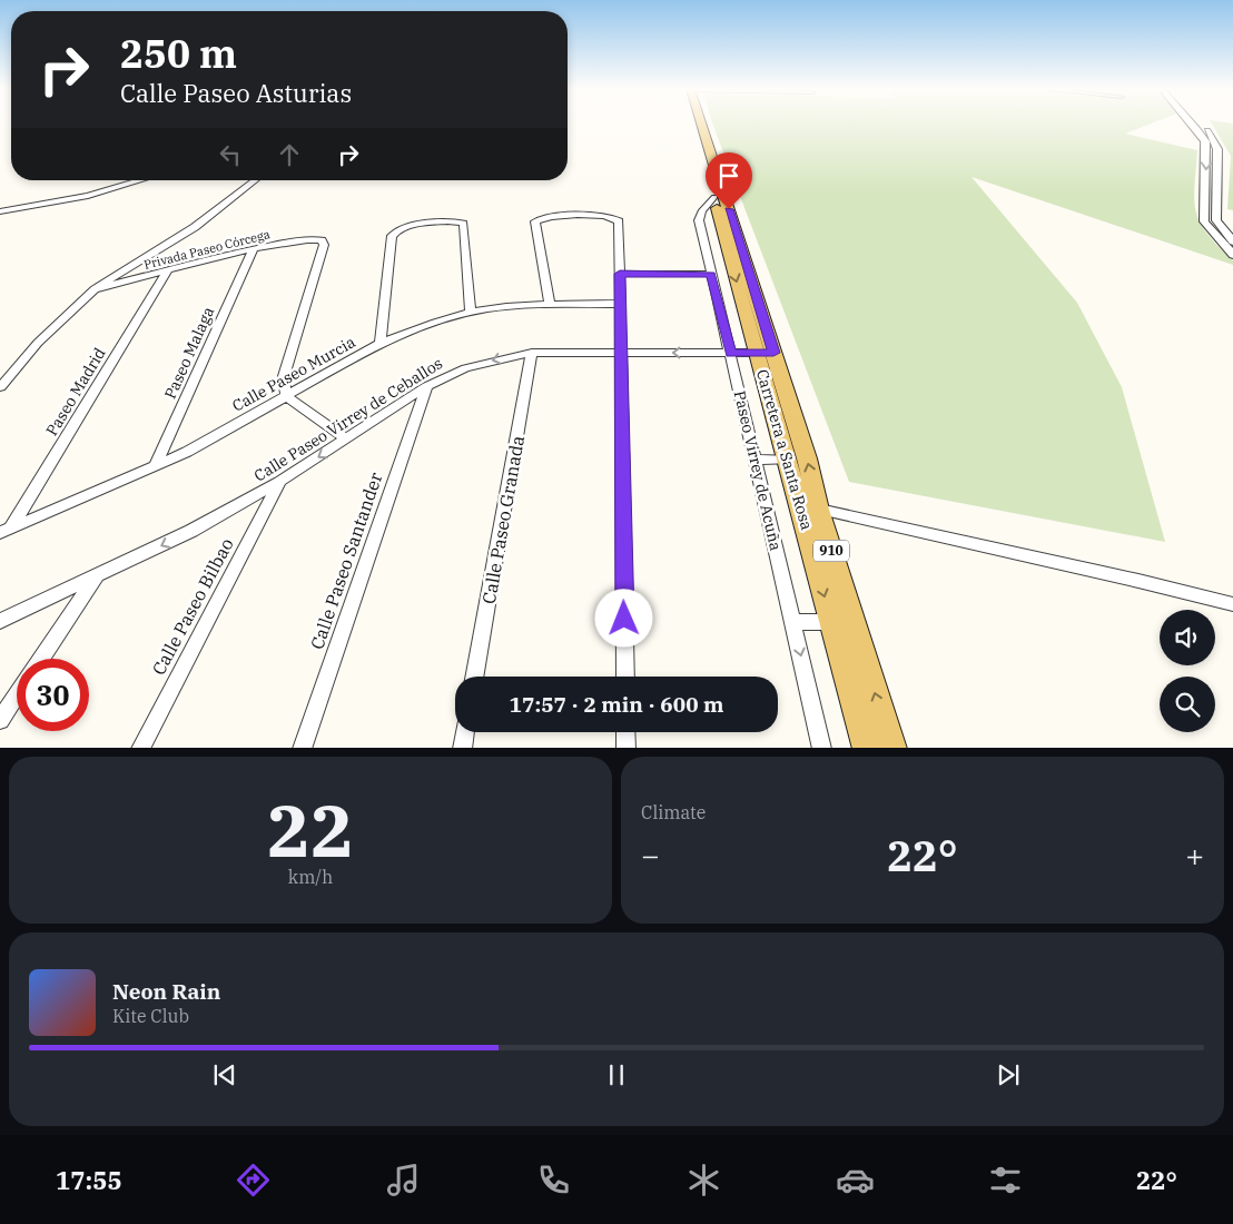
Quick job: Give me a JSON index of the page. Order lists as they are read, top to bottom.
{
  "streets": {
    "main road": ["Carretera a Santa Rosa", "910"],
    "street": [
      "Privada Paseo Córcega",
      "Paseo Malaga",
      "Calle Paseo Murcia",
      "Paseo Madrid",
      "Calle Paseo Virrey de Ceballos",
      "Paseo Virrey de Acuña",
      "Calle Paseo Granada",
      "Calle Paseo Santander",
      "Calle Paseo Bilbao"
    ]
  },
  "crossings": [
    ["Privada Paseo Córcega", "Paseo Malaga"],
    ["Privada Paseo Córcega", "Calle Paseo Murcia"],
    ["Privada Paseo Córcega", "Paseo Madrid"],
    ["Paseo Malaga", "Calle Paseo Murcia"],
    ["Calle Paseo Murcia", "Paseo Madrid"],
    ["Calle Paseo Virrey de Ceballos", "Carretera a Santa Rosa"],
    ["Calle Paseo Virrey de Ceballos", "Paseo Virrey de Acuña"],
    ["Calle Paseo Virrey de Ceballos", "Calle Paseo Granada"],
    ["Calle Paseo Virrey de Ceballos", "Calle Paseo Santander"],
    ["Calle Paseo Virrey de Ceballos", "Calle Paseo Bilbao"],
    ["Carretera a Santa Rosa", "Paseo Virrey de Acuña"],
    ["Carretera a Santa Rosa", "910"]
  ],
  "one_way": ["Calle Paseo Virrey de Ceballos"],
  "page": {
    "turn": ["250 m", "Calle Paseo Asturias"],
    "limit": "30",
    "trip": "17:57 · 2 min · 600 m",
    "tile": [
      ["22", "km/h"],
      "Climate"
    ],
    "heat": ["−", "22°", "+"],
    "song": ["Neon Rain", "Kite Club"],
    "tabs": ["17:55", "22°"]
  }
}
